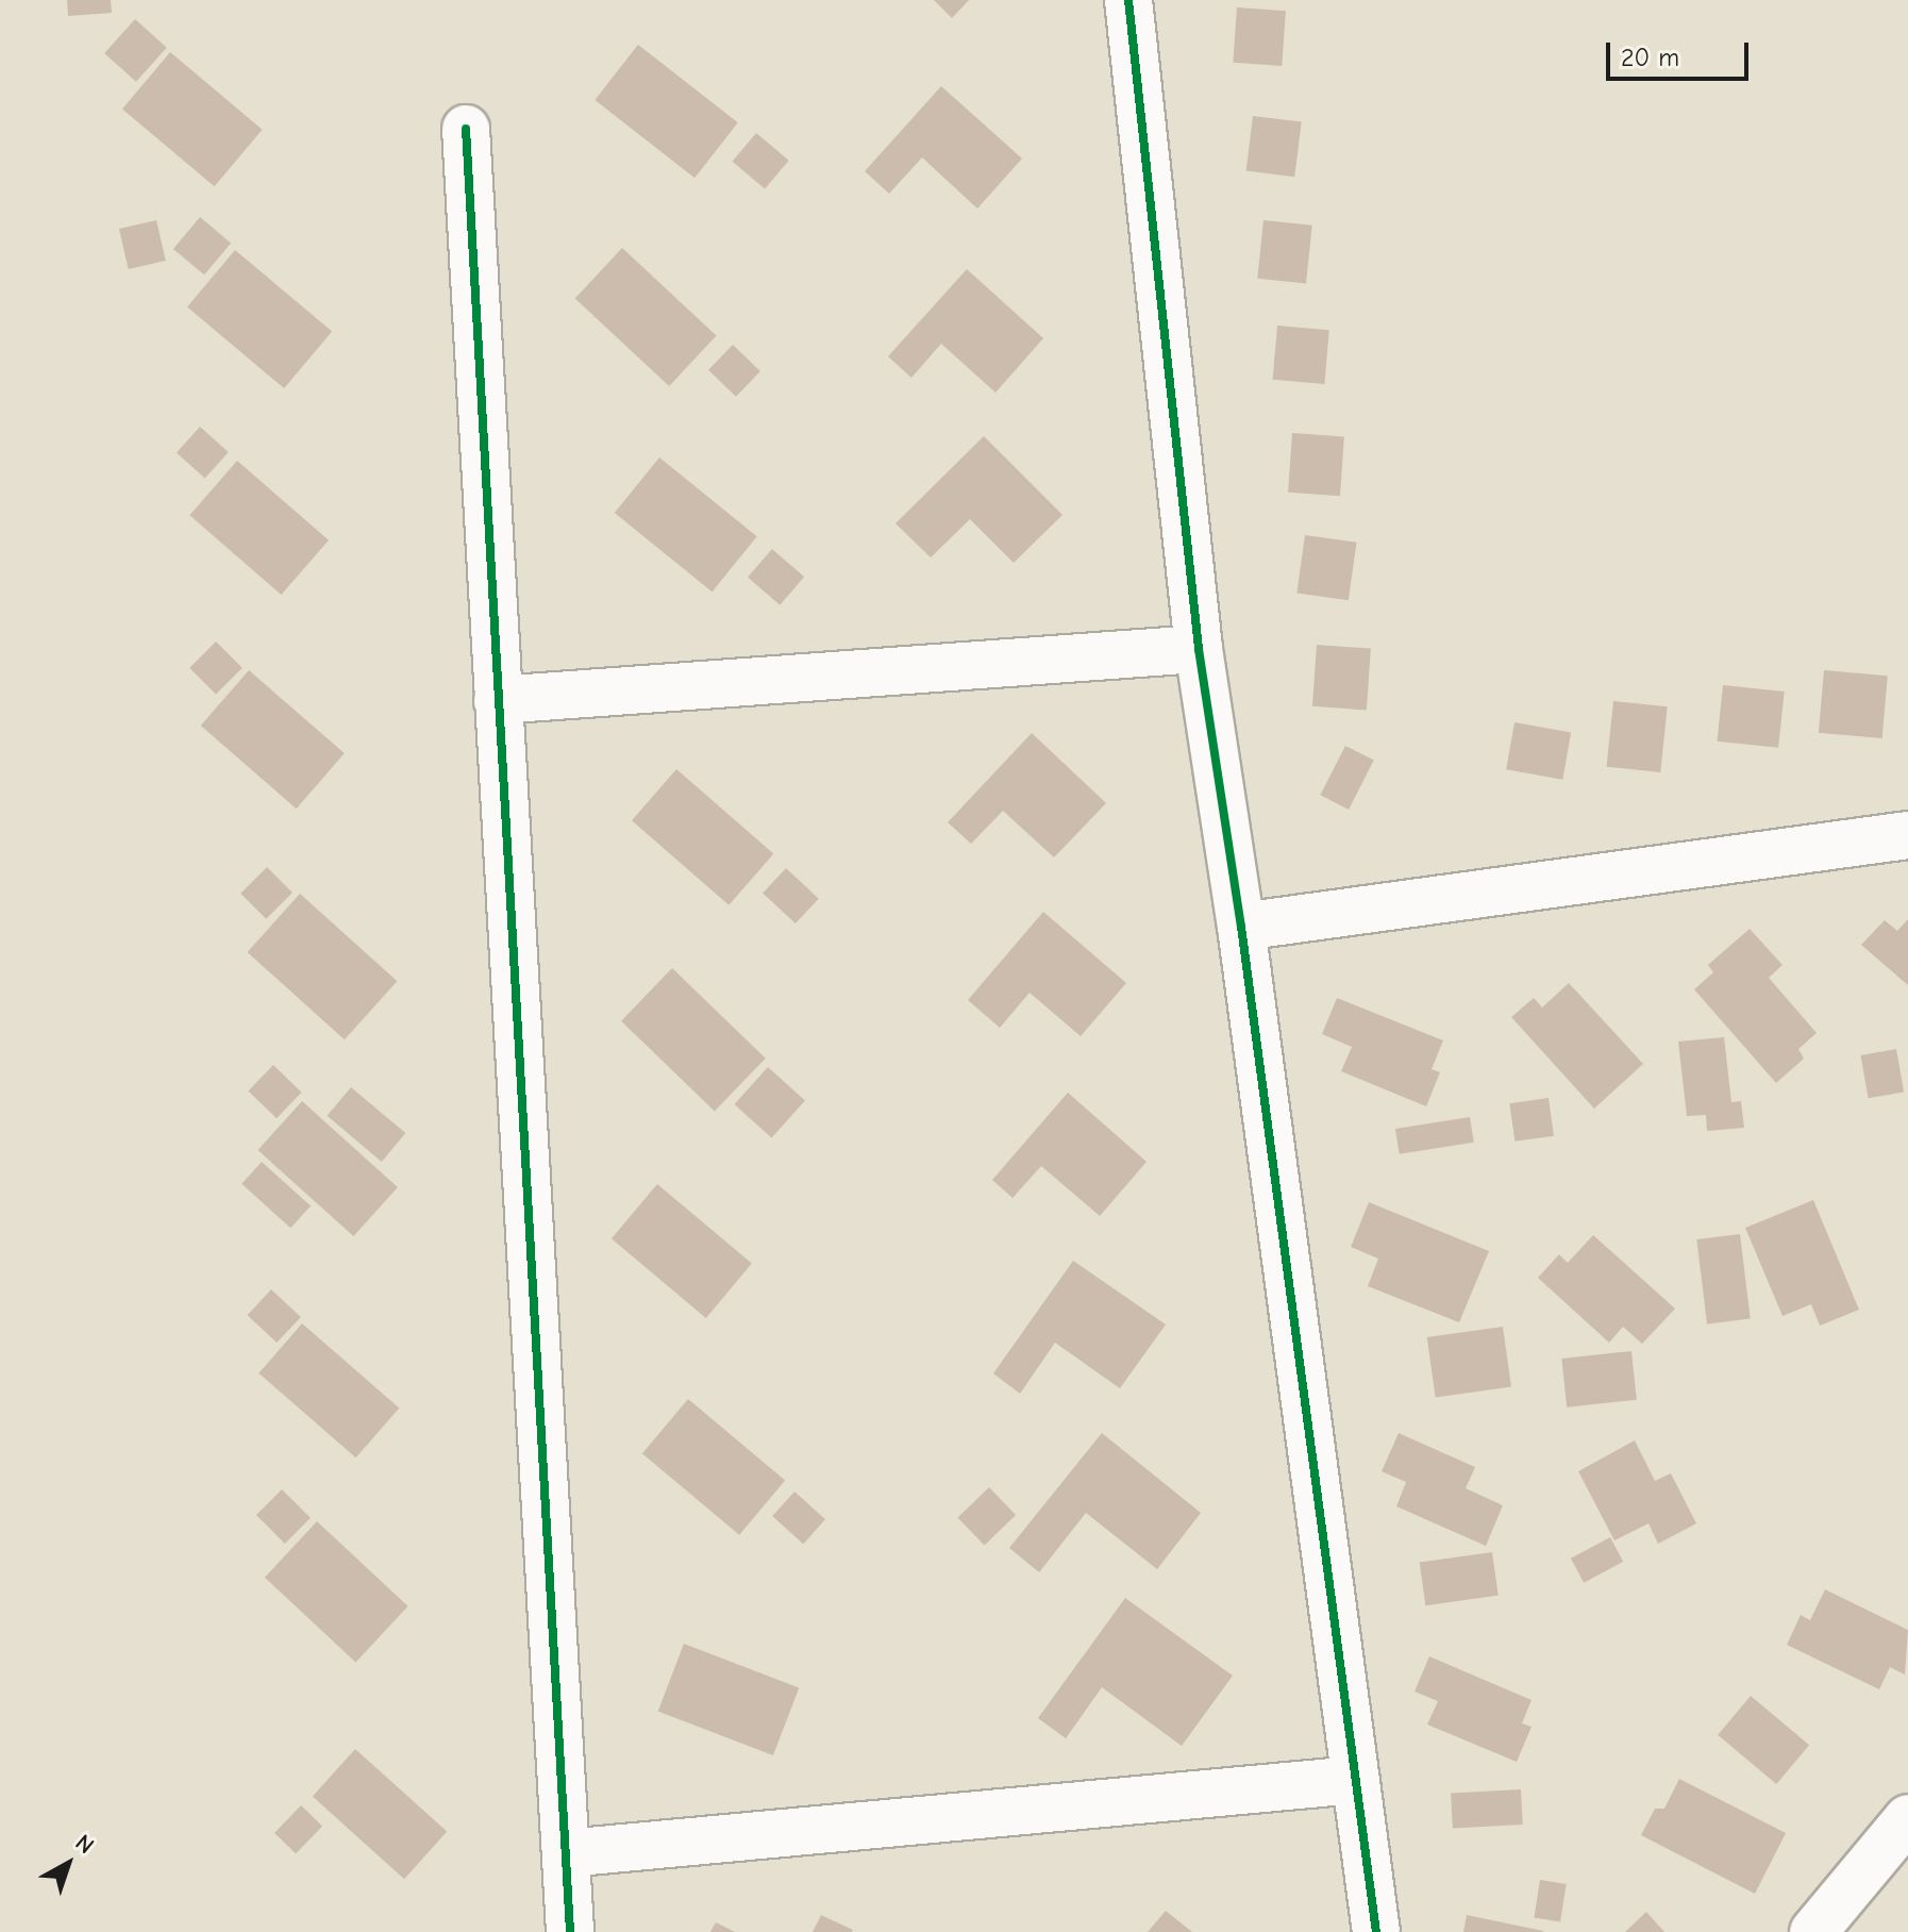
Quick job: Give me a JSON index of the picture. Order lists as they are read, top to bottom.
{
  "scale_bar": "20 m",
  "north": "top right"
}
